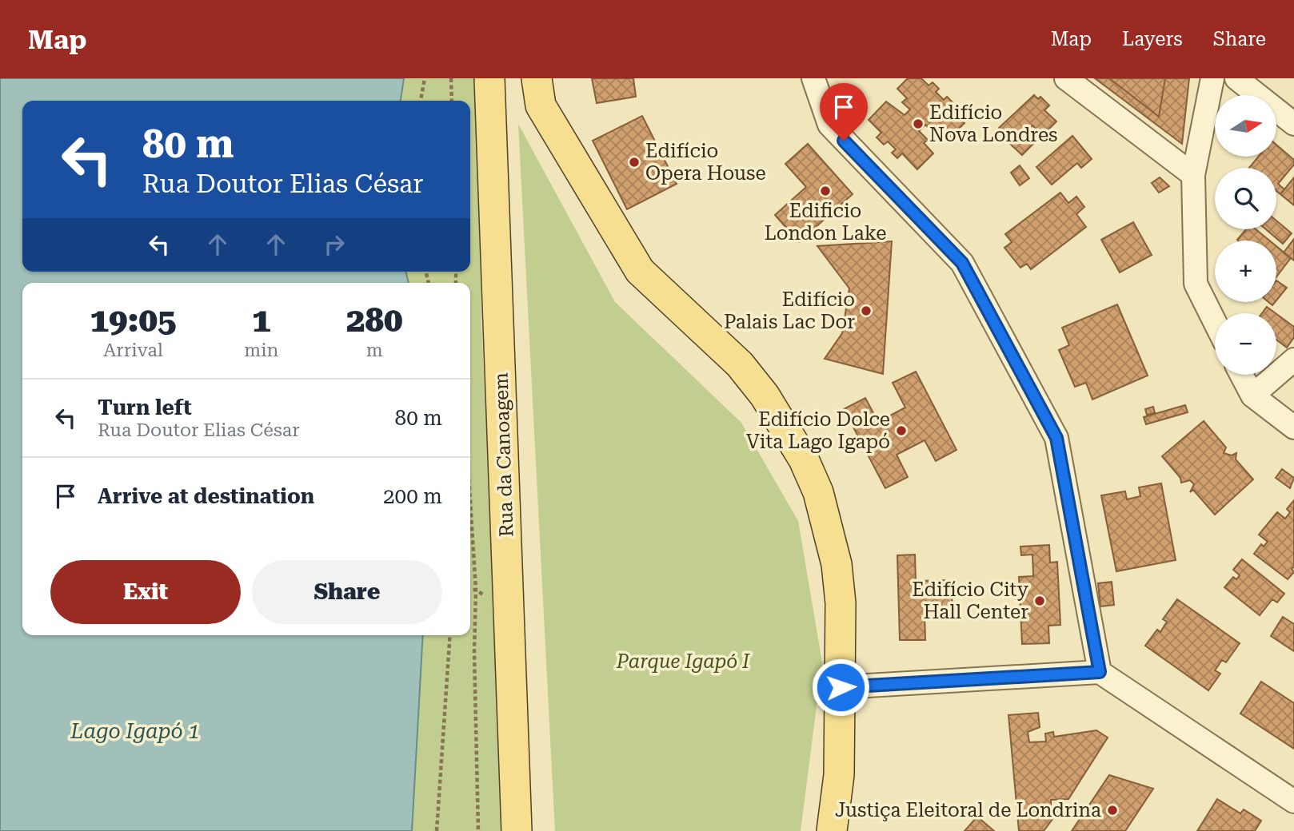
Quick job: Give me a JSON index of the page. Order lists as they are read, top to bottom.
{
  "streets": {
    "main road": ["Rua da Canoagem"]
  },
  "water": ["Lago Igapó 1"],
  "parks": ["Parque Igapó I"],
  "places": [
    "Edifício Nova Londres",
    "Edifício Opera House",
    "Edificio London Lake",
    "Edifício Palais Lac Dor",
    "Edifício Dolce Vita Lago Igapó",
    "Edifício City Hall Center",
    "Justiça Eleitoral de Londrina"
  ],
  "north": "right",
  "page": {
    "header": "Map",
    "nav": ["Map", "Layers", "Share"],
    "map_buttons": ["+", "−"],
    "turn": ["80 m", "Rua Doutor Elias César"],
    "eta": [
      "19:05",
      "Arrival",
      "1",
      "min",
      "280",
      "m"
    ],
    "list": [
      {
        "name": "Turn left",
        "note": "Rua Doutor Elias César",
        "value": "80 m"
      },
      {
        "name": "Arrive at destination",
        "value": "200 m"
      }
    ],
    "buttons": ["Exit", "Share"]
  }
}
